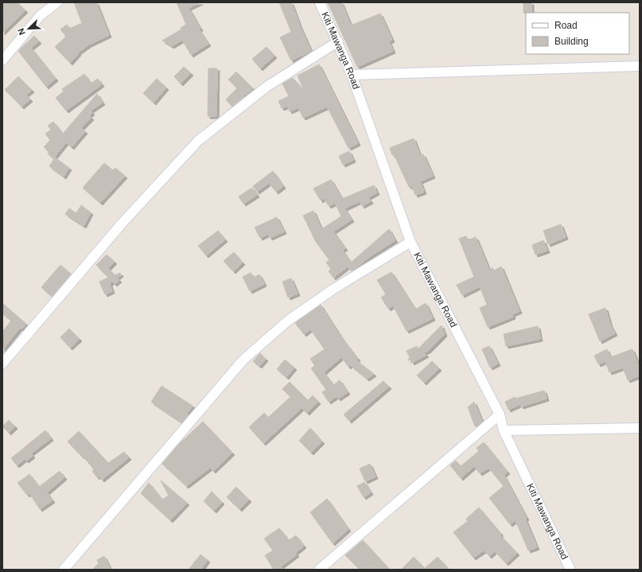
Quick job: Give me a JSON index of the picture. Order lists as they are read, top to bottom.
{
  "streets": {
    "street": ["Kiti Mawanga Road"]
  },
  "legend": ["Road", "Building"],
  "north": "bottom left"
}
